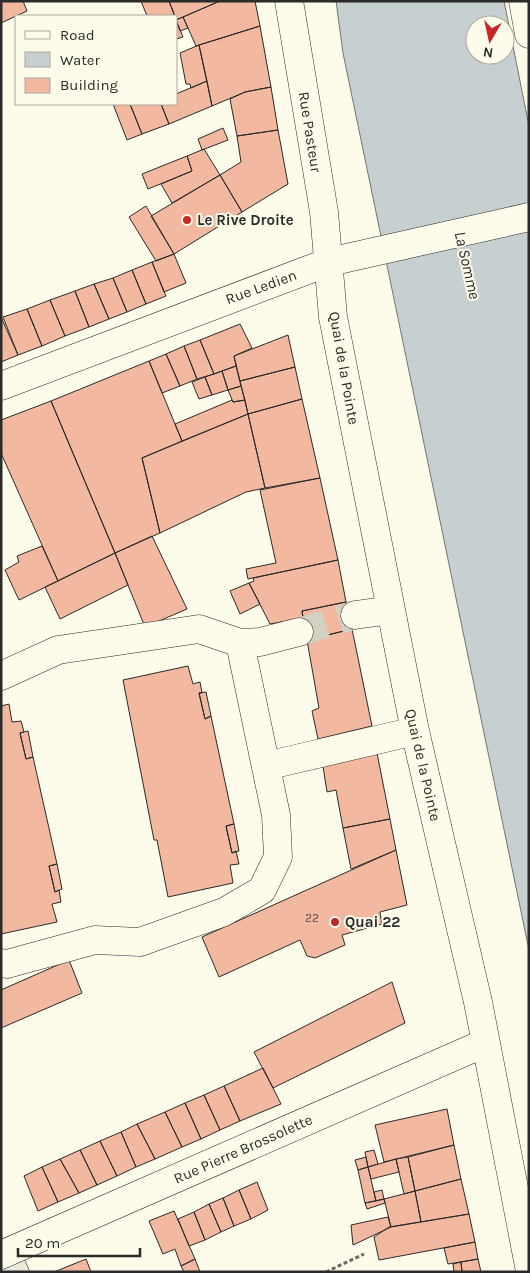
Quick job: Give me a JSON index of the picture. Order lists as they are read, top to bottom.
{
  "streets": {
    "street": [
      "Rue Pasteur",
      "Rue Ledien",
      "Quai de la Pointe",
      "Rue Pierre Brossolette"
    ]
  },
  "crossings": [
    ["Rue Pasteur", "Rue Ledien"],
    ["Rue Pasteur", "Quai de la Pointe"],
    ["Rue Ledien", "Quai de la Pointe"],
    ["Quai de la Pointe", "Rue Pierre Brossolette"]
  ],
  "water": ["La Somme"],
  "places": ["Le Rive Droite", "Quai 22"],
  "house_numbers": ["22"],
  "legend": ["Road", "Water", "Building"],
  "scale_bar": "20 m",
  "north": "bottom"
}
